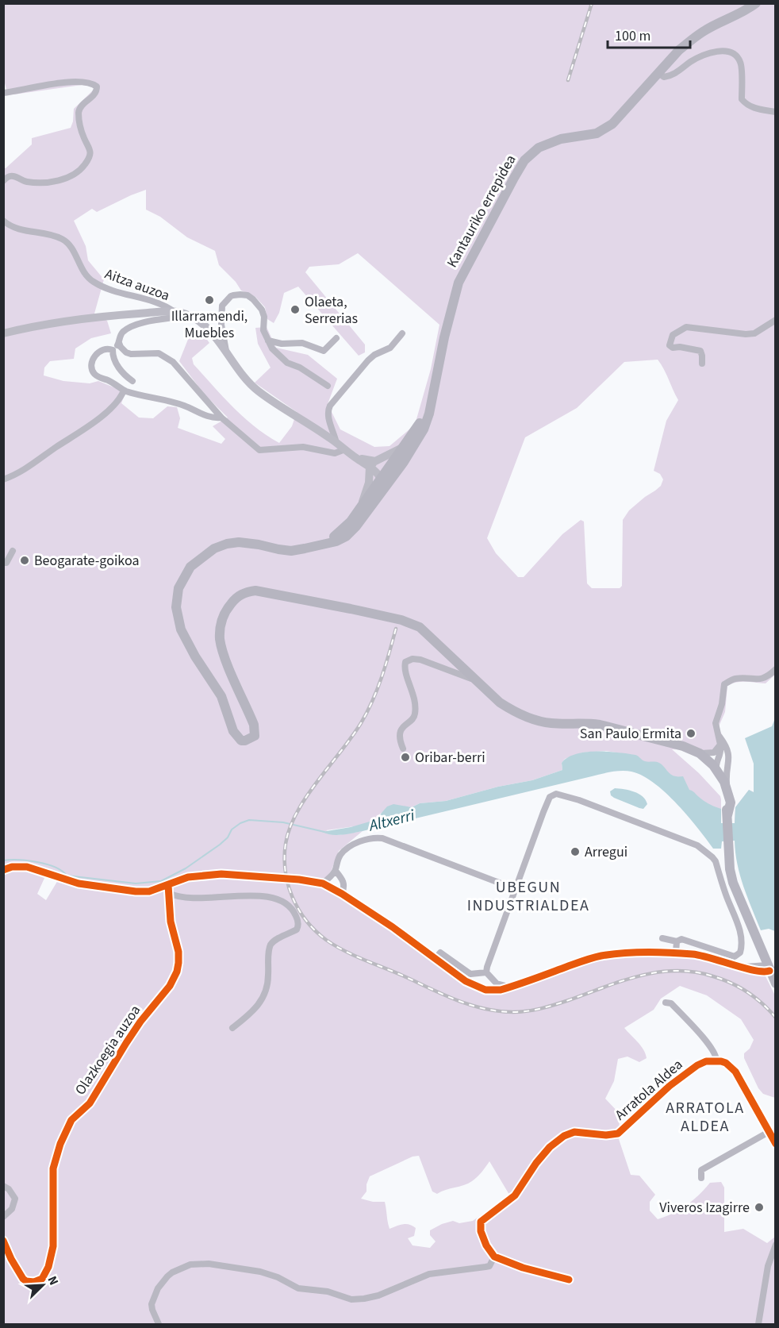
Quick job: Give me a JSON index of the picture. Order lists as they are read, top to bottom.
{
  "streets": {
    "highway": ["Kantauriko errepidea"],
    "street": ["Aitza auzoa", "Olazkoegia auzoa", "Arratola Aldea"]
  },
  "districts": ["UBEGUN INDUSTRIALDEA", "ARRATOLA ALDEA"],
  "water": ["Altxerri"],
  "places": [
    "Illarramendi, Muebles",
    "Olaeta, Serrerias",
    "Beogarate-goikoa",
    "San Paulo Ermita",
    "Oribar-berri",
    "Arregui",
    "Viveros Izagirre"
  ],
  "scale_bar": "100 m",
  "north": "top right"
}
